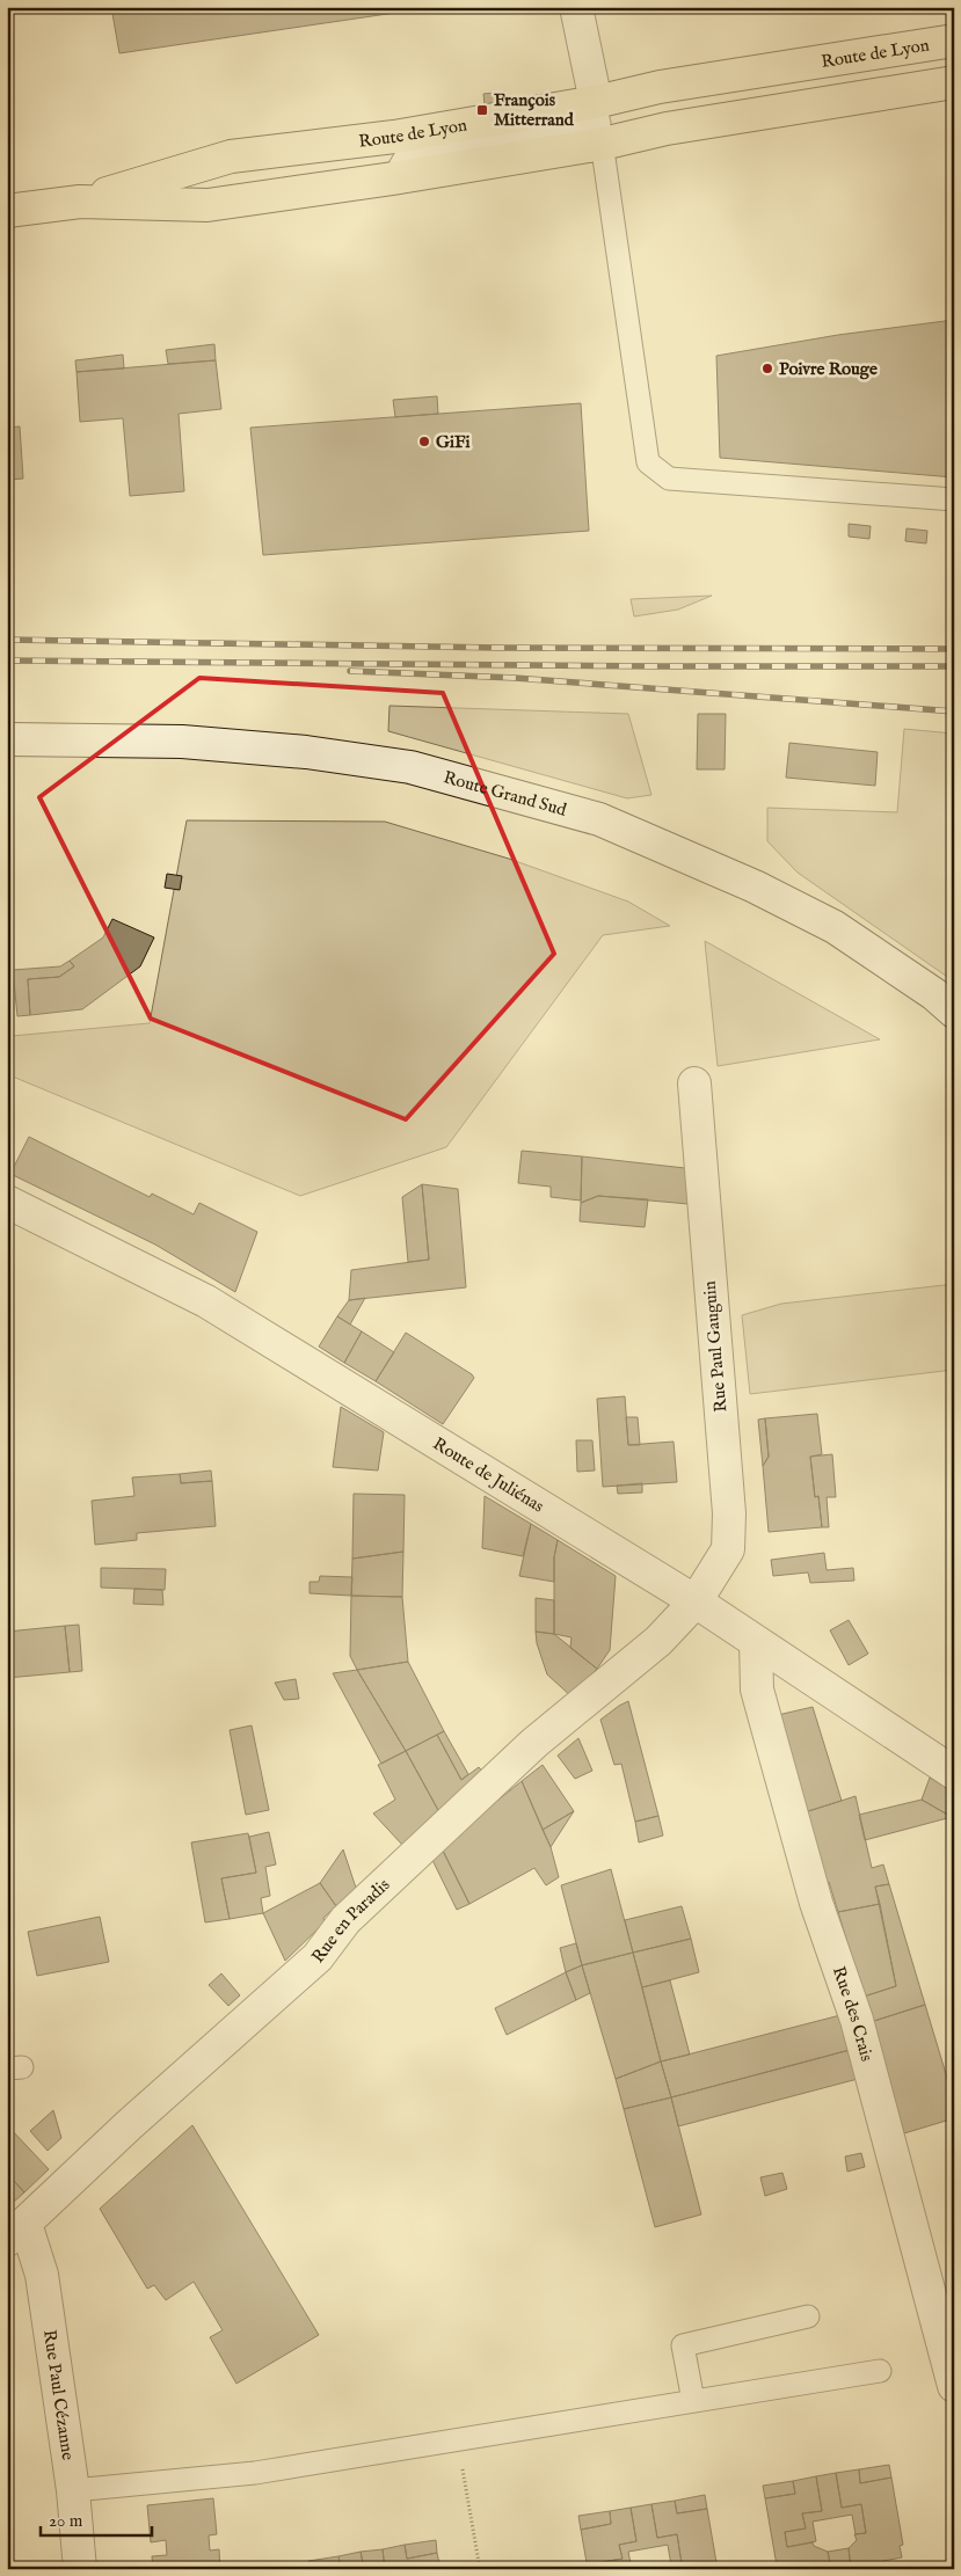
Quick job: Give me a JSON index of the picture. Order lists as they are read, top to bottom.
{
  "streets": {
    "main road": ["Route de Lyon"],
    "street": [
      "Route Grand Sud",
      "Rue Paul Gauguin",
      "Route de Juliénas",
      "Rue en Paradis",
      "Rue des Crais",
      "Rue Paul Cézanne"
    ]
  },
  "crossings": [
    ["Rue Paul Gauguin", "Route de Juliénas"],
    ["Rue Paul Gauguin", "Rue en Paradis"],
    ["Route de Juliénas", "Rue en Paradis"],
    ["Route de Juliénas", "Rue des Crais"],
    ["Rue en Paradis", "Rue Paul Cézanne"]
  ],
  "places": {
    "transit": ["François Mitterrand"],
    "other": ["Poivre Rouge", "GiFi"]
  },
  "scale_bar": "20 m"
}
